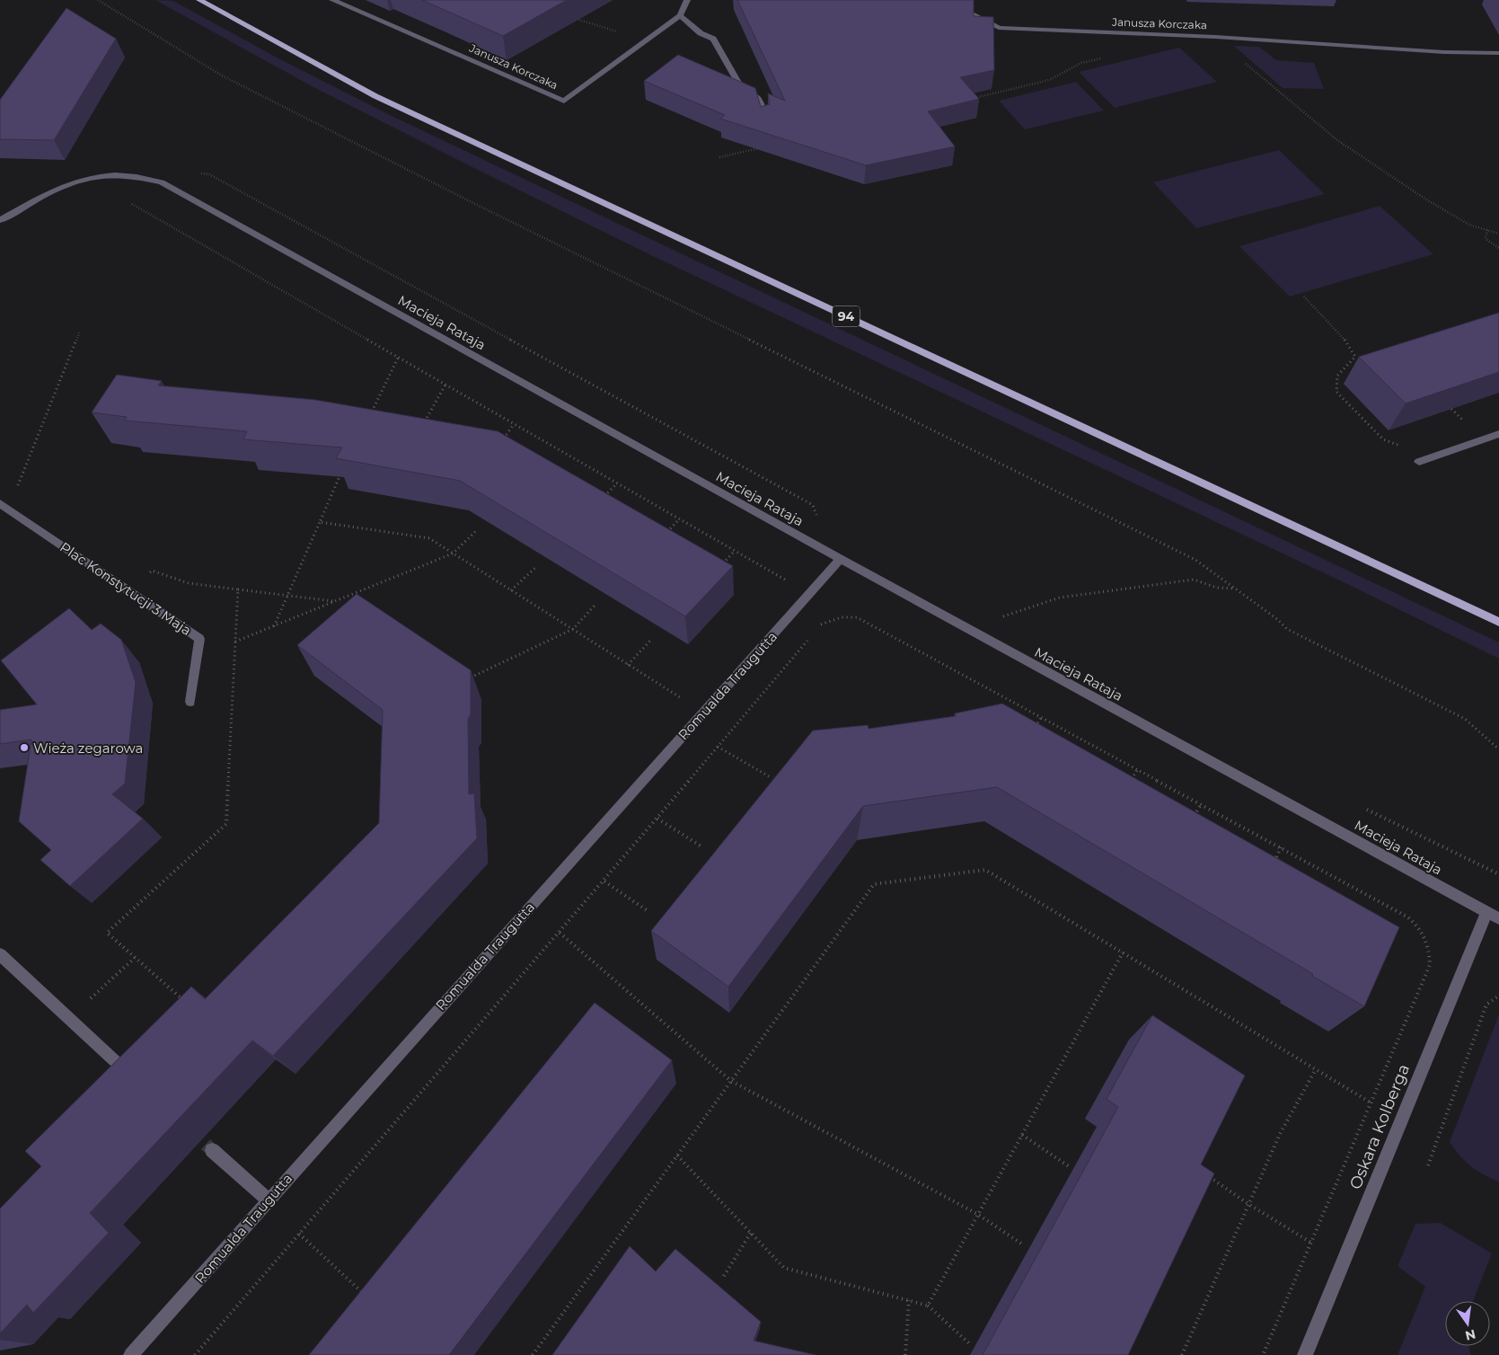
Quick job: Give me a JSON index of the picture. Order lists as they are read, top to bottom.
{
  "streets": {
    "main road": ["94"],
    "street": [
      "Janusza Korczaka",
      "Macieja Rataja",
      "Plac Konstytucji 3 Maja",
      "Romualda Traugutta",
      "Oskara Kolberga"
    ]
  },
  "crossings": [
    ["Macieja Rataja", "Romualda Traugutta"],
    ["Macieja Rataja", "Oskara Kolberga"]
  ],
  "places": ["Wieża zegarowa"],
  "north": "bottom"
}
